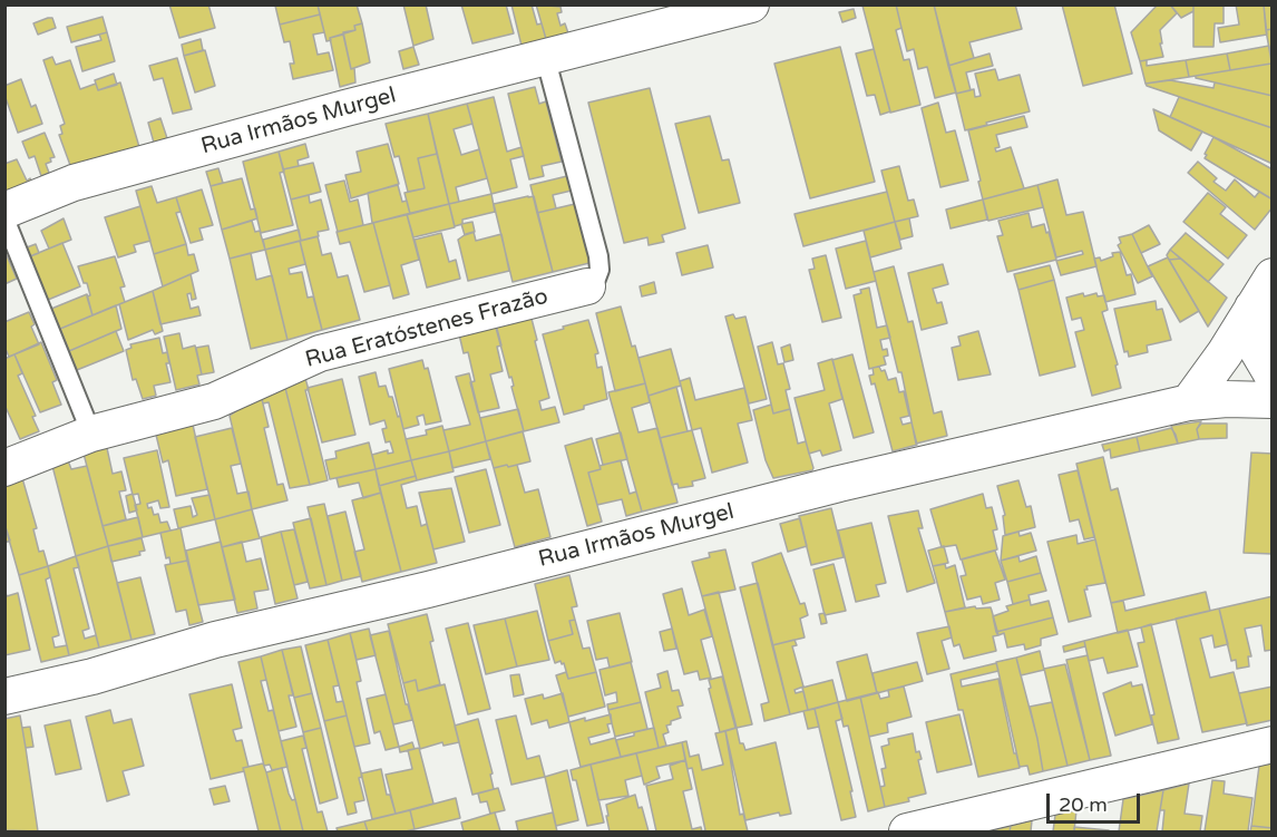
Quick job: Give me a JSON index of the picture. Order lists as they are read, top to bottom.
{
  "streets": {
    "street": ["Rua Irmãos Murgel", "Rua Eratóstenes Frazão"]
  },
  "scale_bar": "20 m"
}
